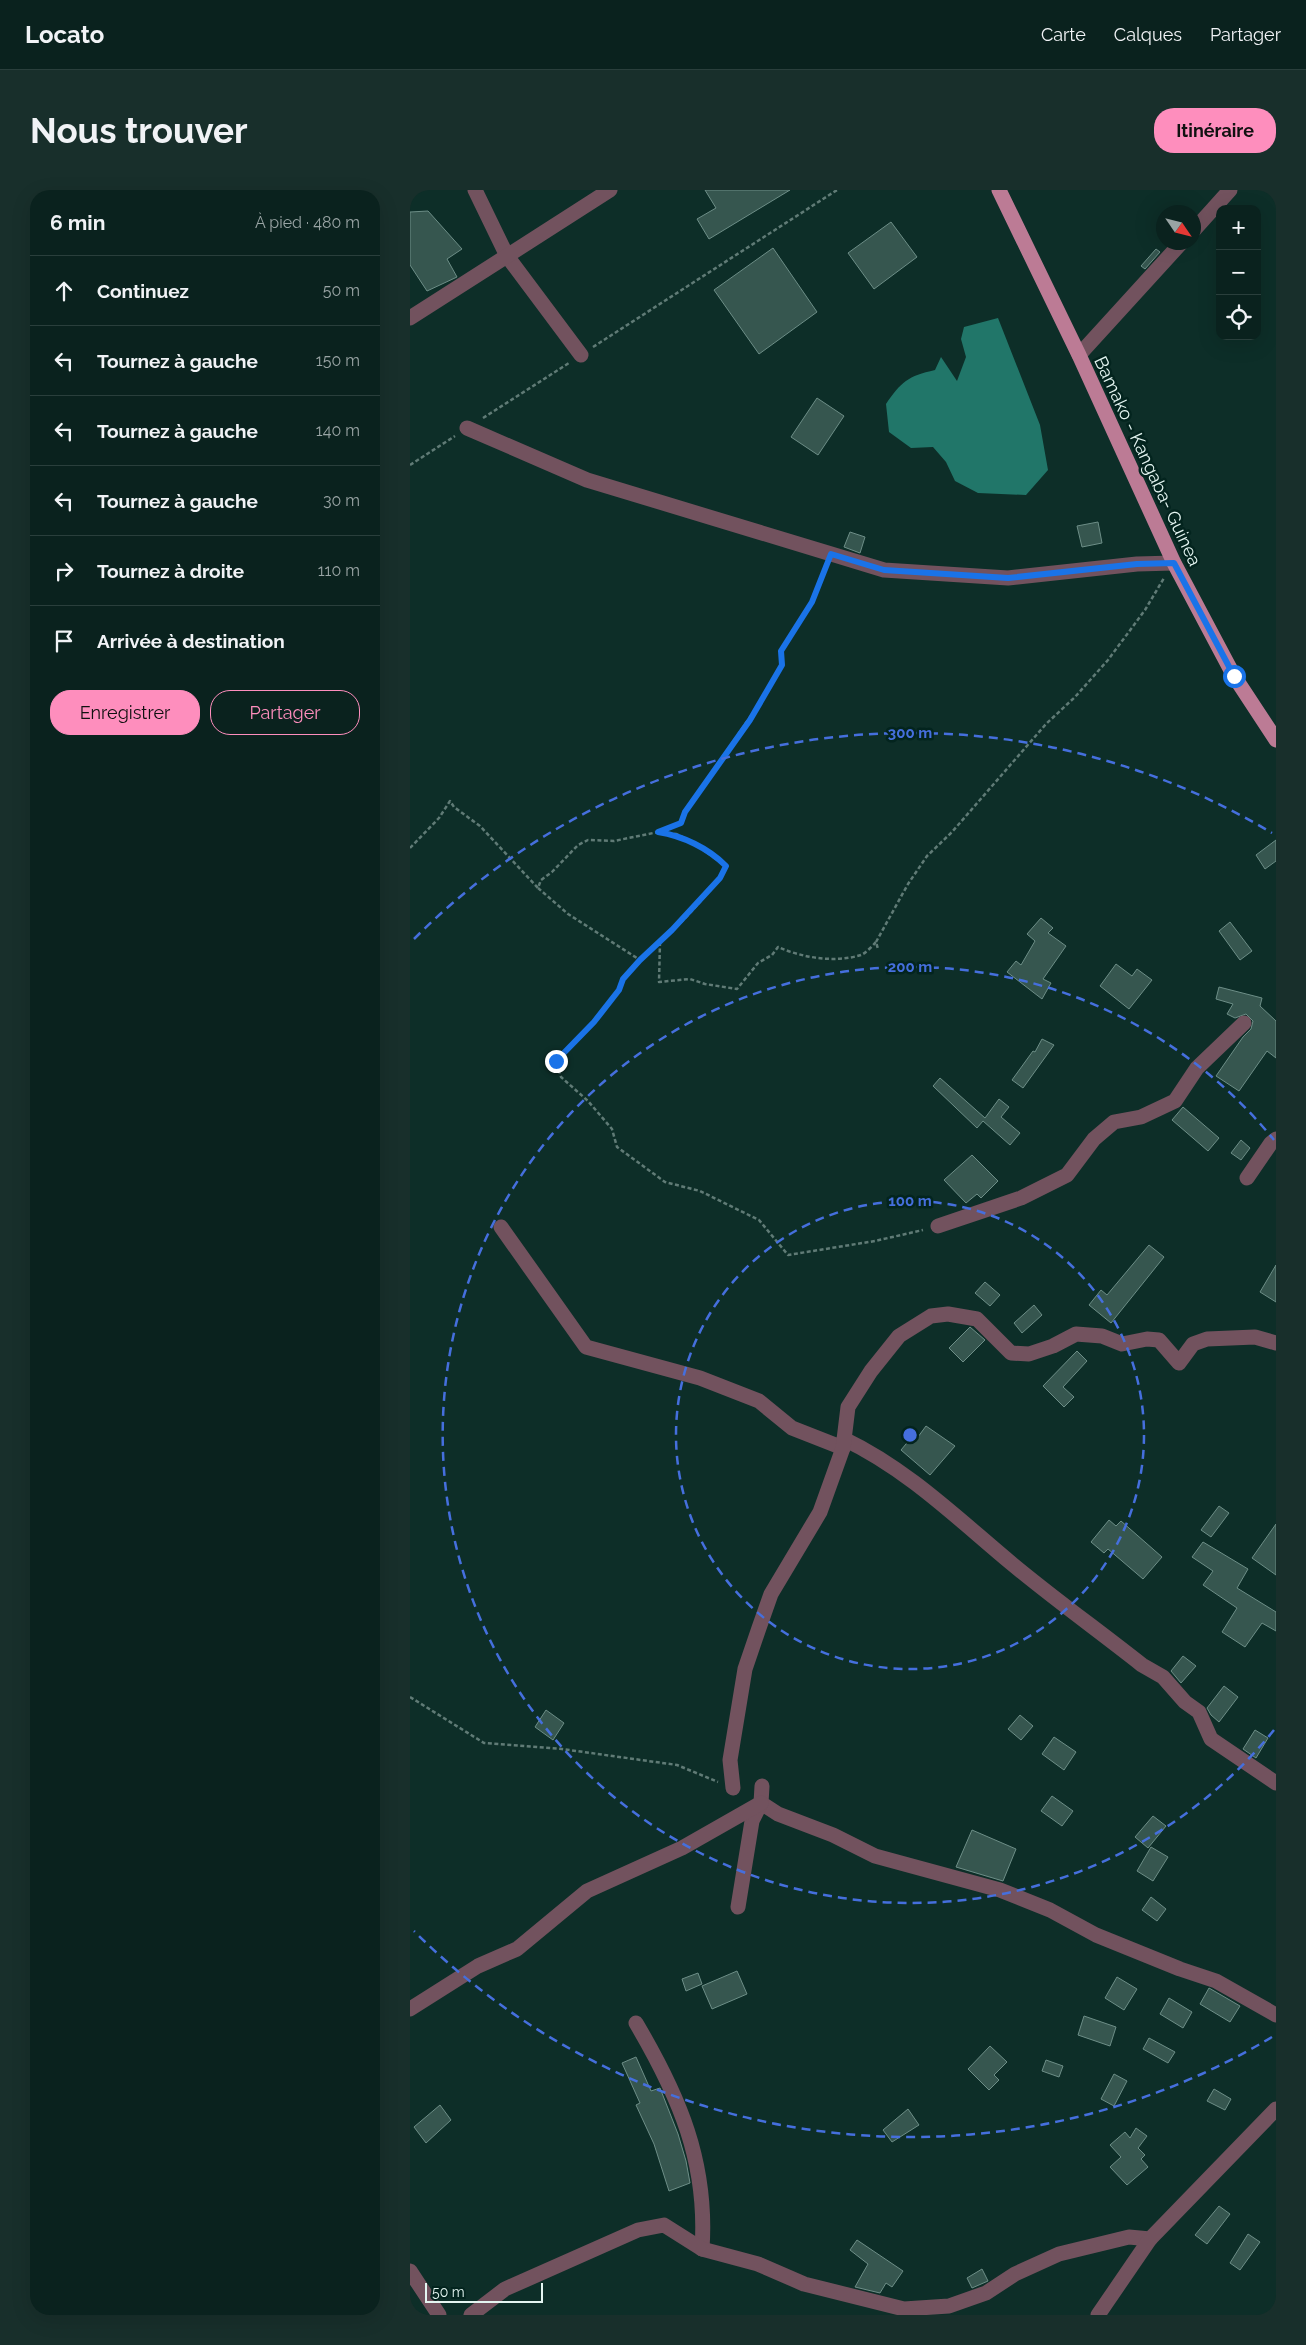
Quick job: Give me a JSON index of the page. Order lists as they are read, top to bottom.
{
  "streets": {
    "main road": ["Bamako - Kangaba- Guinea"]
  },
  "scale_bar": "50 m",
  "north": "bottom right",
  "page": {
    "header": "Locato",
    "nav": ["Carte", "Calques", "Partager"],
    "buttons": [
      "Itinéraire",
      ["Enregistrer", "Partager"]
    ],
    "title": "Nous trouver",
    "heading": ["6 min", "À pied · 480 m"],
    "map_buttons": ["+", "−"],
    "list": [
      ["Continuez", "50 m"],
      ["Tournez à gauche", "150 m"],
      ["Tournez à gauche", "140 m"],
      ["Tournez à gauche", "30 m"],
      ["Tournez à droite", "110 m"],
      "Arrivée à destination"
    ],
    "scale": "50 m"
  },
  "rings": ["300 m", "200 m", "100 m"]
}
